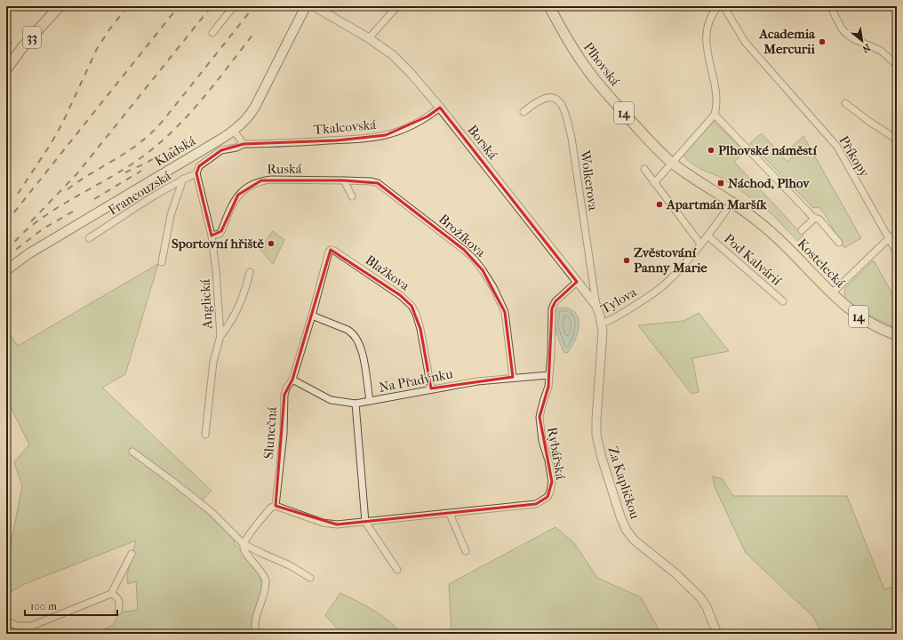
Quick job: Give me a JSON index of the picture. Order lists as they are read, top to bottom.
{
  "streets": {
    "main road": [
      "33",
      "Plhovská",
      "14",
      "Kladská",
      "Kostelecká"
    ],
    "street": [
      "Tkalcovská",
      "Borská",
      "Příkopy",
      "Ruská",
      "Wolkerova",
      "Francouzská",
      "Brožíkova",
      "Pod Kalvárií",
      "Blažkova",
      "Tylova",
      "Anglická",
      "Na Přadýnku",
      "Slunečná",
      "Rybářská",
      "Za Kapličkou"
    ]
  },
  "crossings": [
    ["Plhovská", "14"],
    ["14", "Kostelecká"],
    ["14", "Tylova"],
    ["Tkalcovská", "Borská"],
    ["Tkalcovská", "Francouzská"],
    ["Tkalcovská", "Anglická"],
    ["Borská", "Wolkerova"],
    ["Borská", "Tylova"],
    ["Borská", "Rybářská"],
    ["Borská", "Za Kapličkou"],
    ["Ruská", "Brožíkova"],
    ["Ruská", "Anglická"],
    ["Brožíkova", "Na Přadýnku"],
    ["Pod Kalvárií", "Tylova"],
    ["Kostelecká", "Tylova"],
    ["Blažkova", "Na Přadýnku"],
    ["Blažkova", "Slunečná"],
    ["Tylova", "Za Kapličkou"],
    ["Na Přadýnku", "Slunečná"],
    ["Na Přadýnku", "Rybářská"],
    ["Slunečná", "Rybářská"]
  ],
  "places": {
    "other": [
      "Academia Mercurii",
      "Plhovské náměstí",
      "Apartmán Maršík",
      "Sportovní hřiště",
      "Zvěstování Panny Marie"
    ],
    "transit": ["Náchod, Plhov"]
  },
  "scale_bar": "100 m",
  "north": "bottom right"
}
